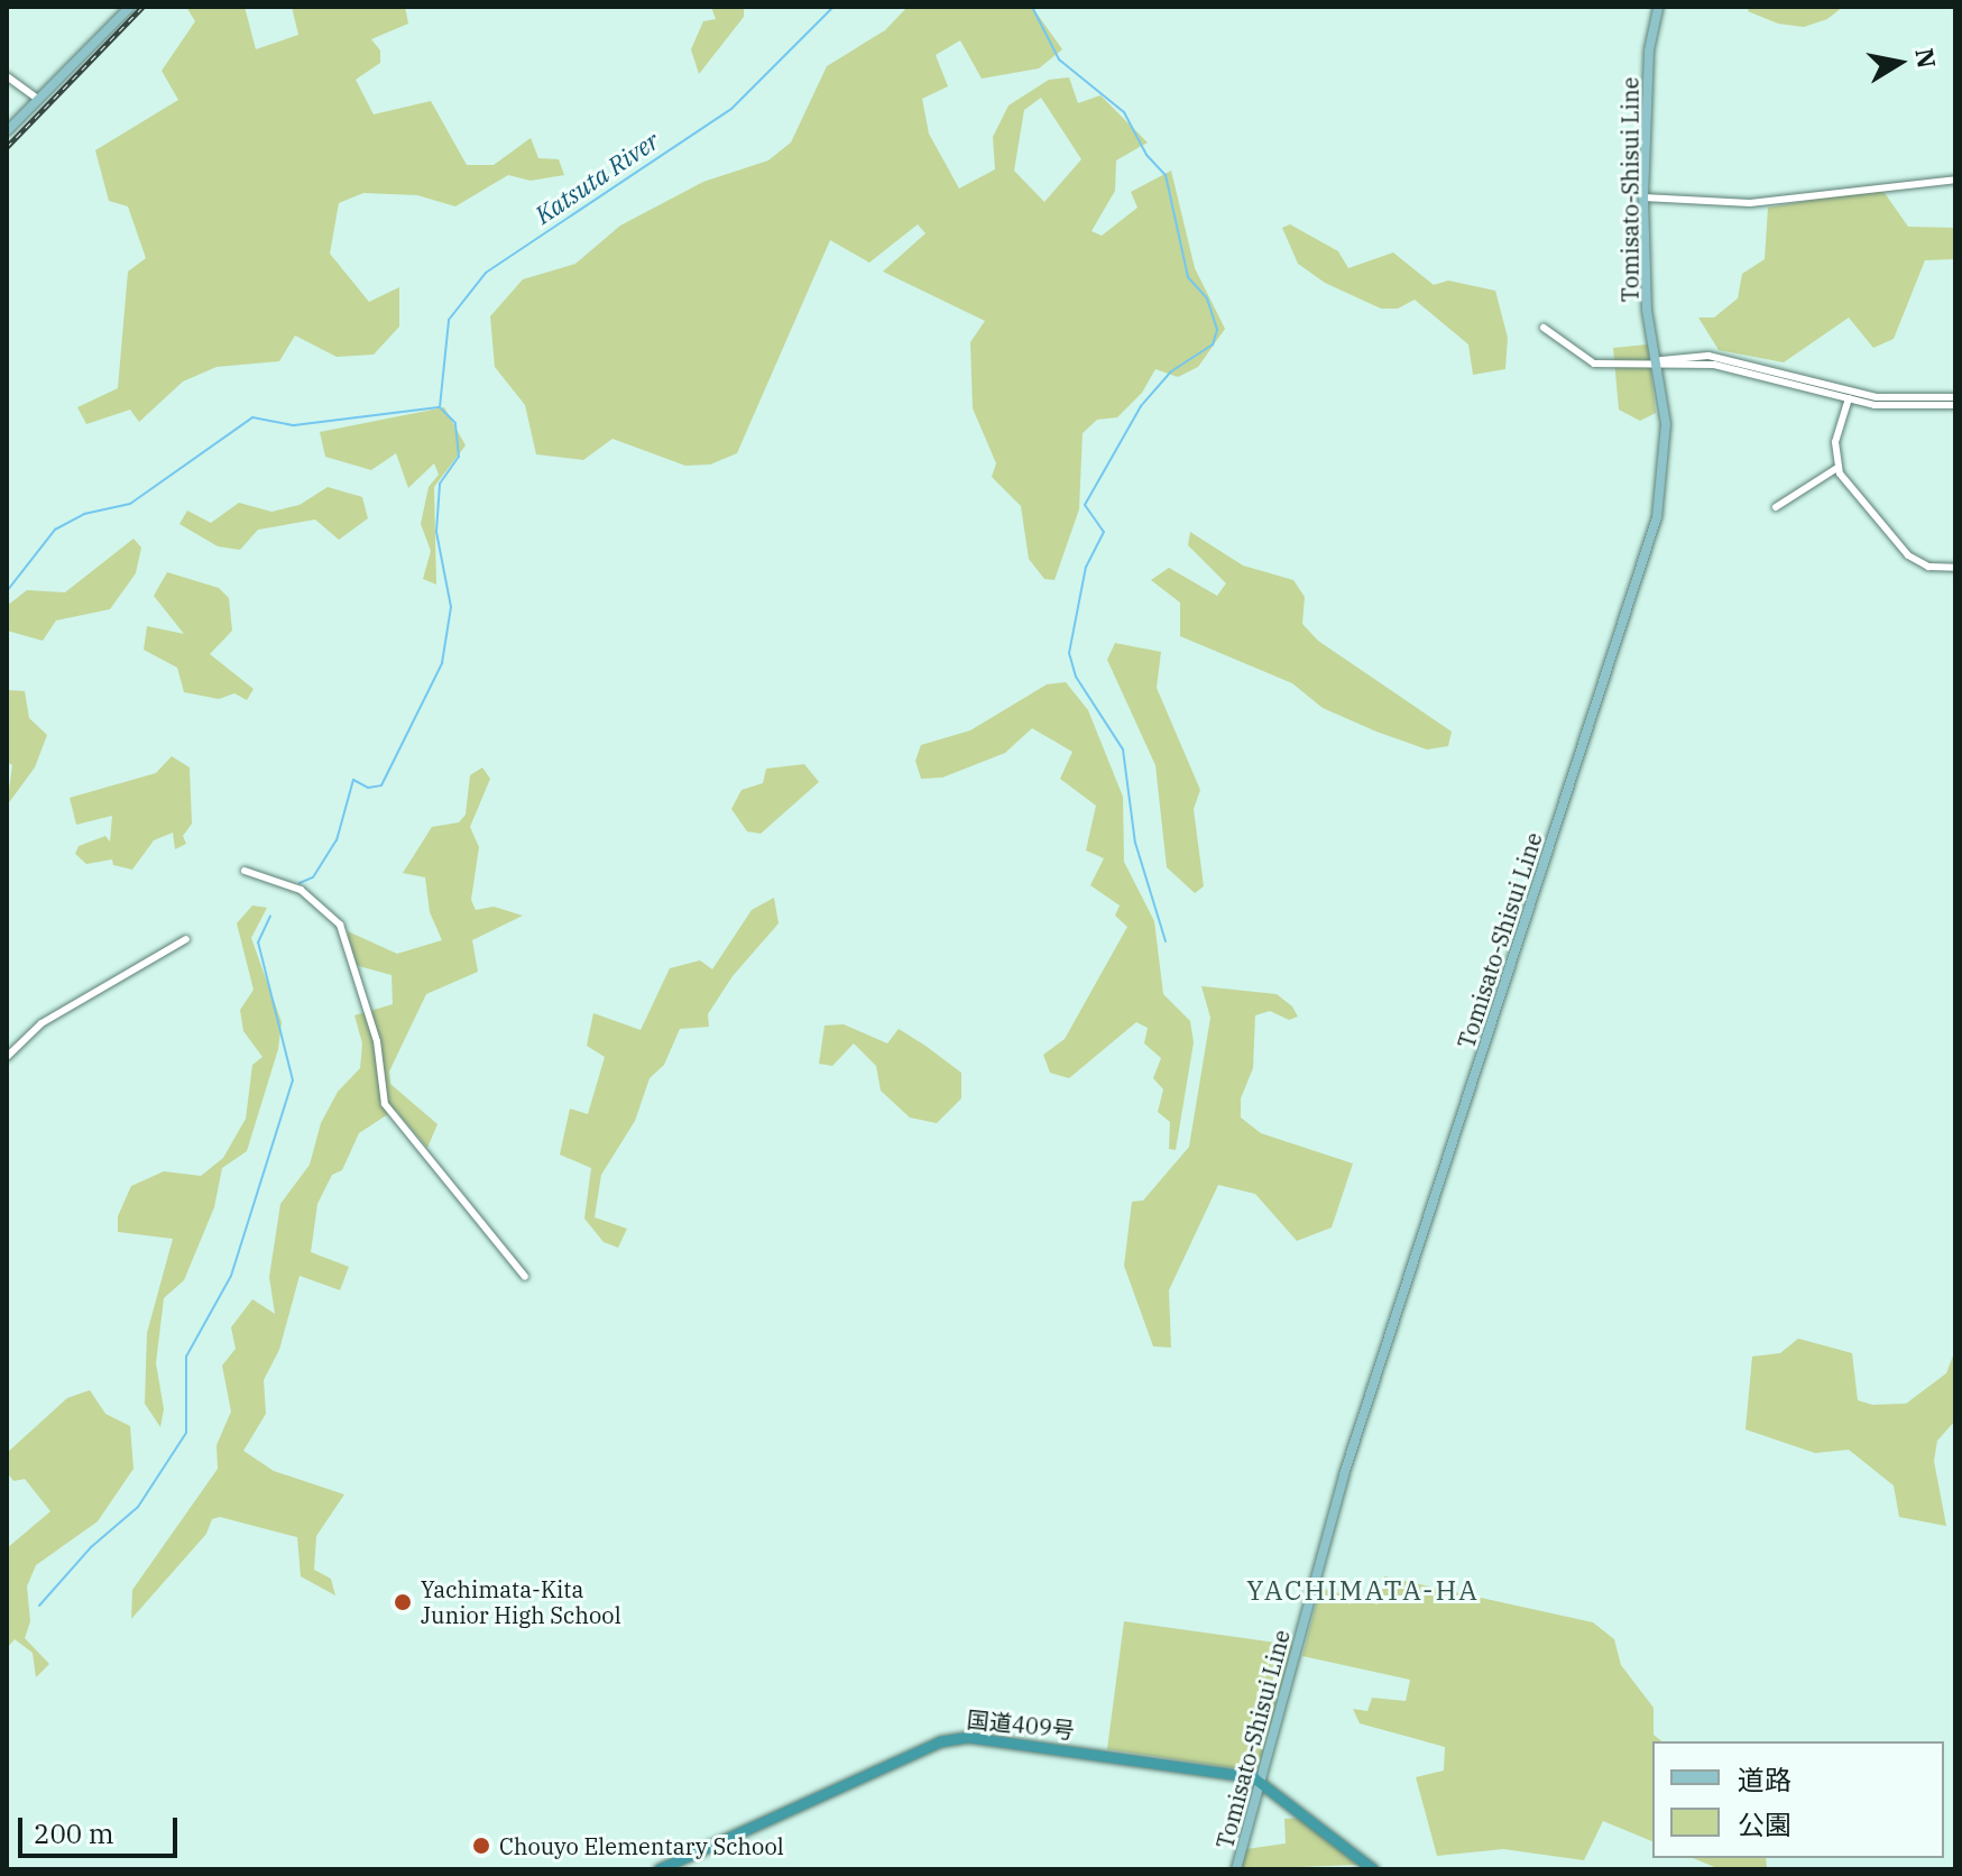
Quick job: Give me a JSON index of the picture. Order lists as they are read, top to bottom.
{
  "streets": {
    "highway": ["国道409号"],
    "main road": ["Tomisato-Shisui Line"]
  },
  "crossings": [
    ["Tomisato-Shisui Line", "国道409号"]
  ],
  "districts": ["YACHIMATA-HA"],
  "water": ["Katsuta River"],
  "places": ["Yachimata-Kita Junior High School", "Chouyo Elementary School"],
  "legend": ["道路", "公園"],
  "scale_bar": "200 m",
  "north": "right"
}
